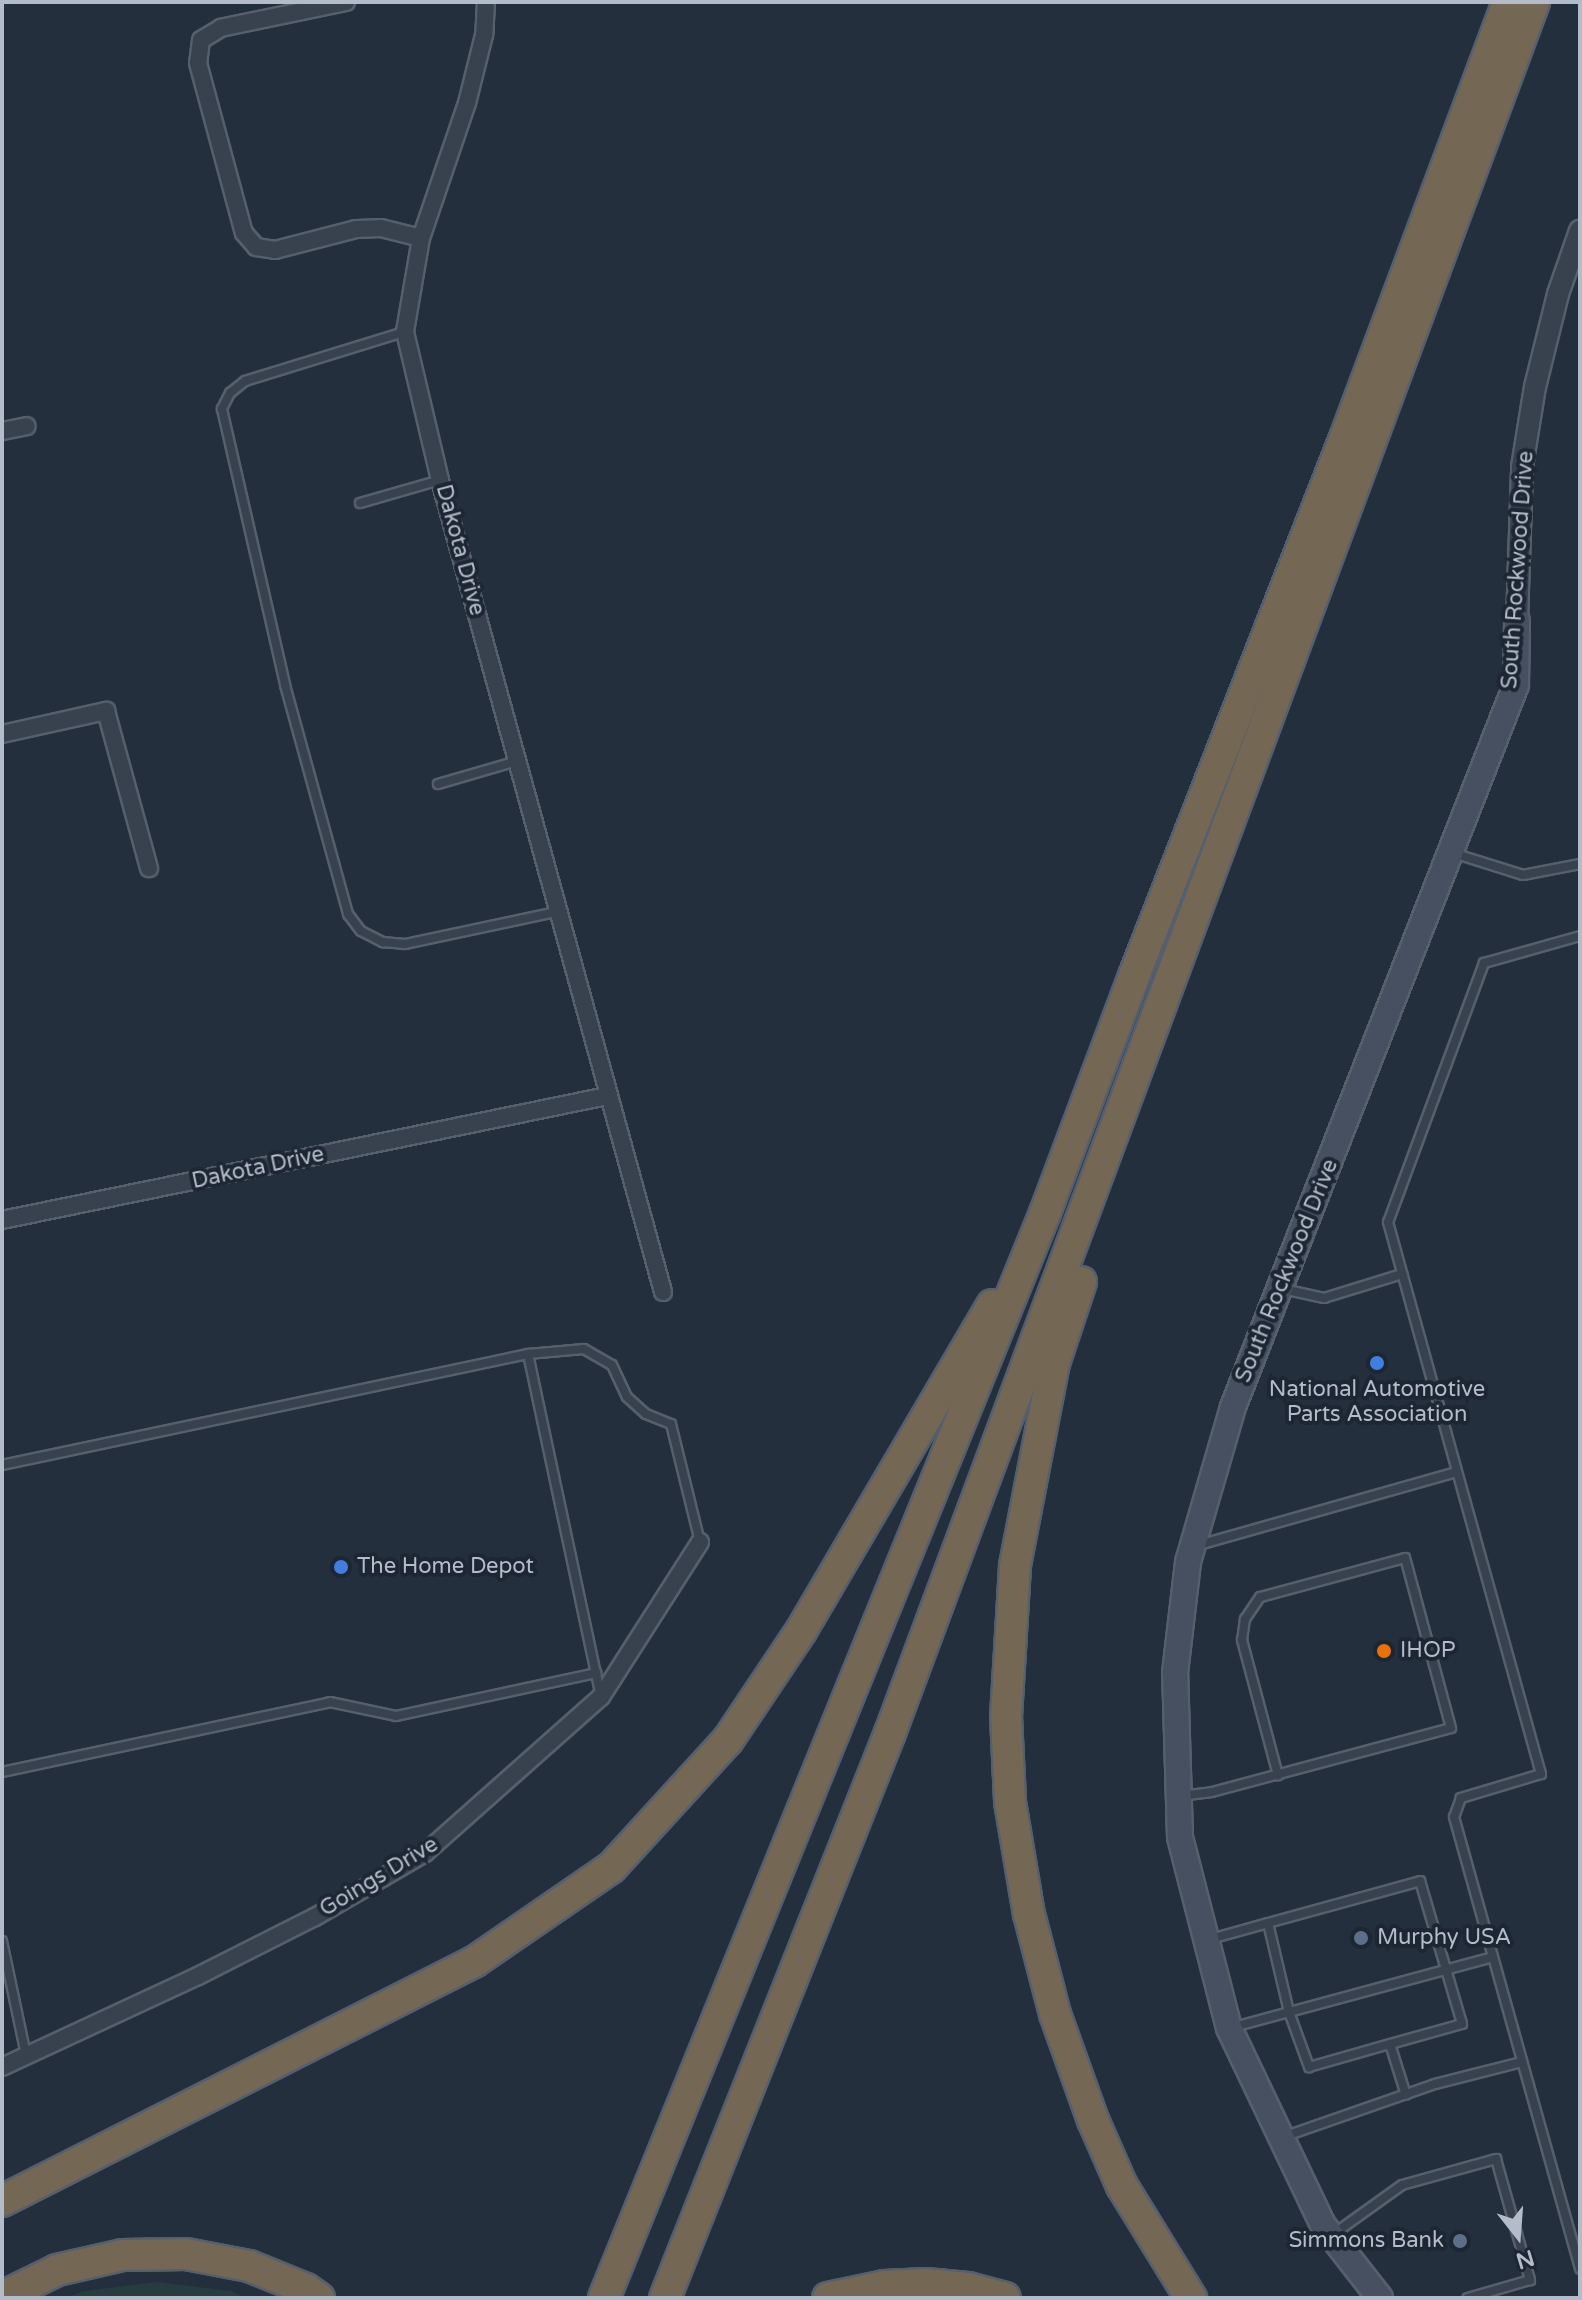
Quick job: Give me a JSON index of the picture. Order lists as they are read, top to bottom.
{
  "streets": {
    "main road": ["South Rockwood Drive"],
    "street": ["Dakota Drive", "Goings Drive"]
  },
  "places": [
    "National Automotive Parts Association",
    "The Home Depot",
    "IHOP",
    "Murphy USA",
    "Simmons Bank"
  ],
  "north": "bottom"
}
